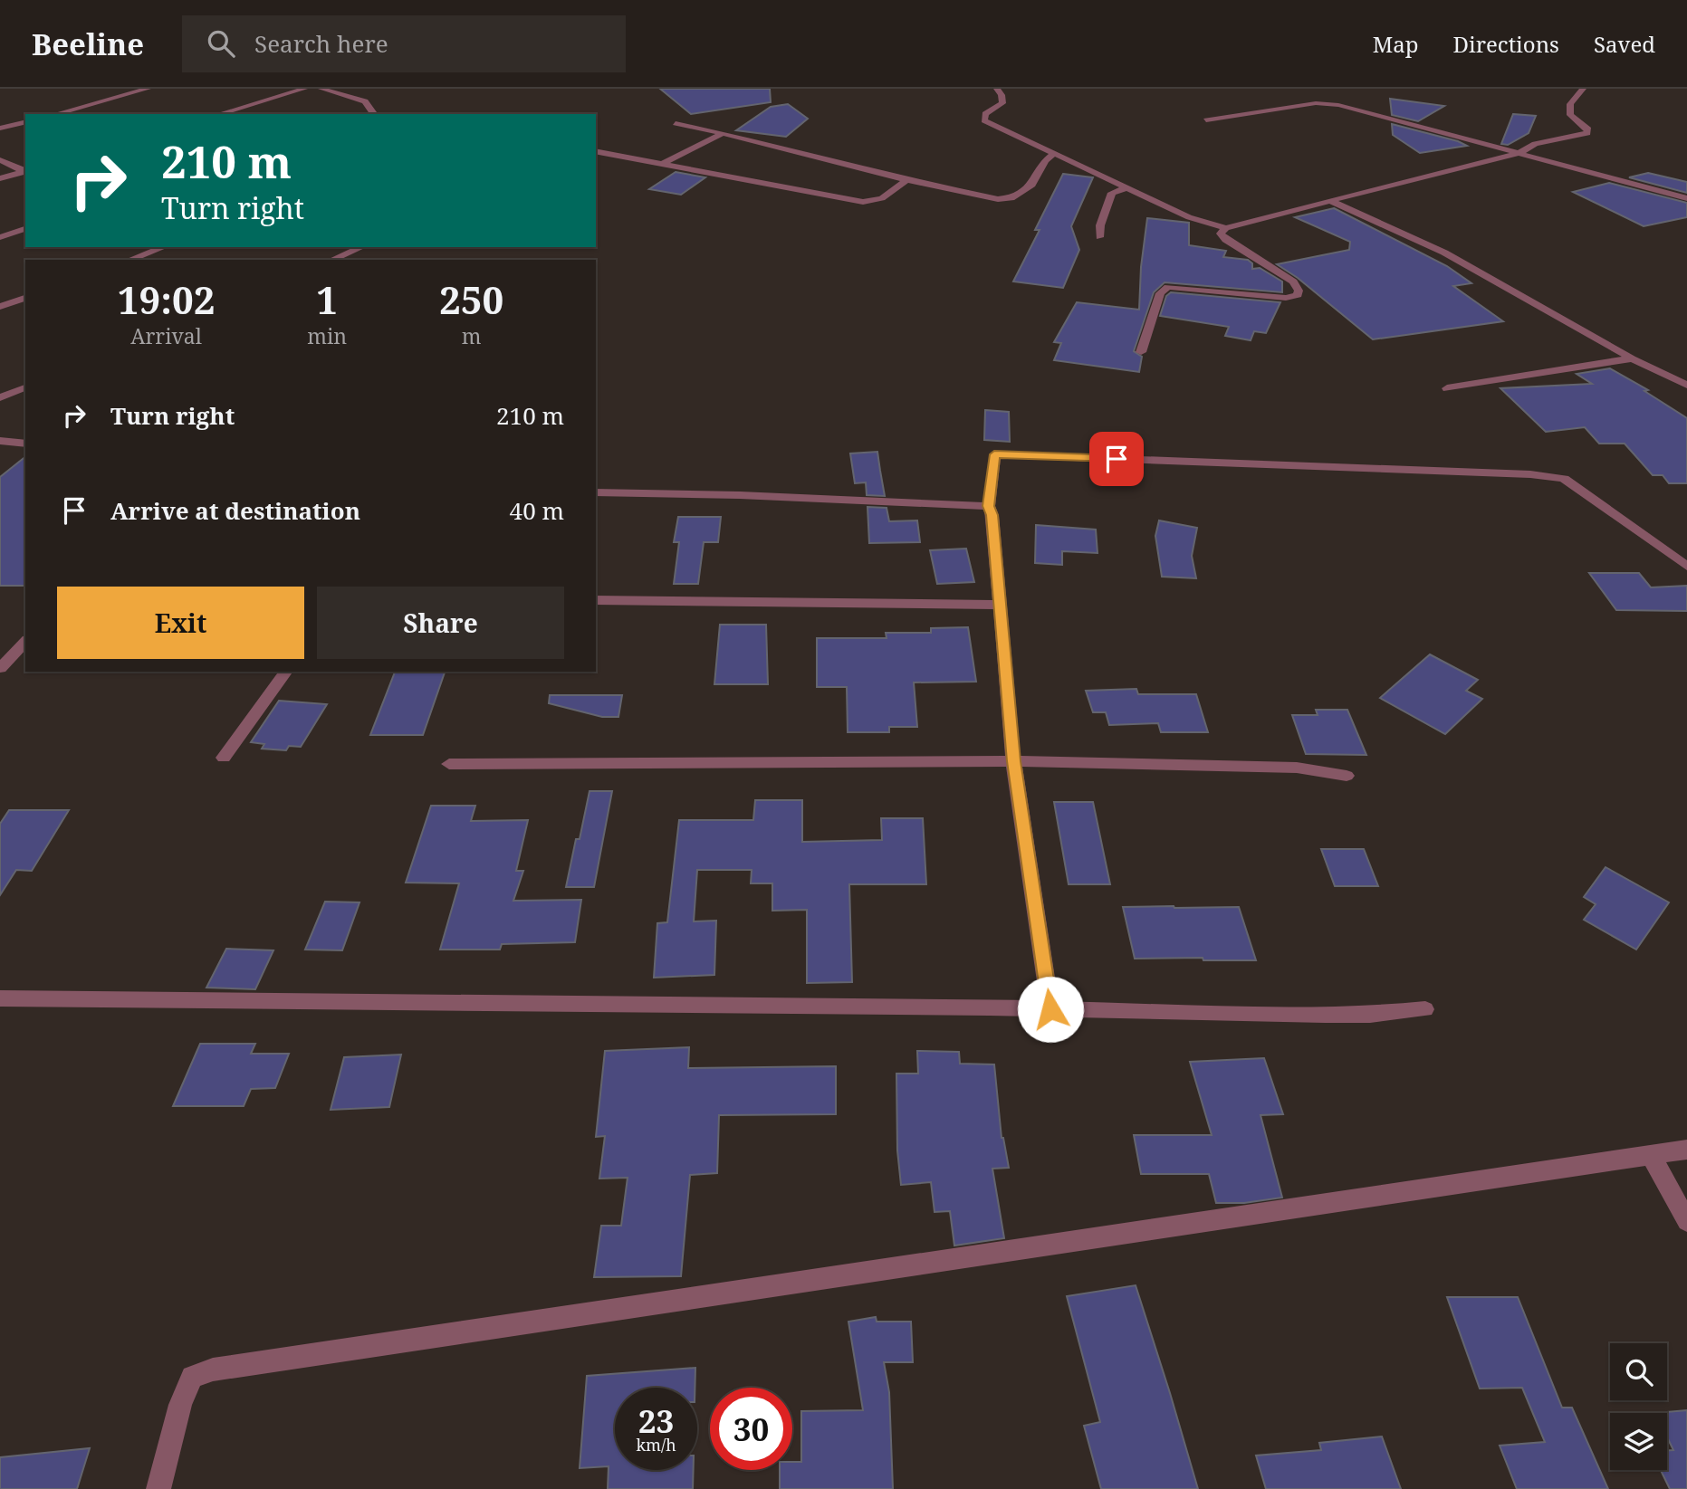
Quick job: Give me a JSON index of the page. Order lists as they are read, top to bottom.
{
  "page": {
    "header": "Beeline",
    "search": "Search here",
    "nav": ["Map", "Directions", "Saved"],
    "turn": ["210 m", "Turn right"],
    "eta": [
      "19:02",
      "Arrival",
      "1",
      "min",
      "250",
      "m"
    ],
    "list": [
      {
        "name": "Turn right",
        "value": "210 m"
      },
      {
        "name": "Arrive at destination",
        "value": "40 m"
      }
    ],
    "buttons": ["Exit", "Share"],
    "speed": "23 km/h",
    "limit": "30"
  }
}
